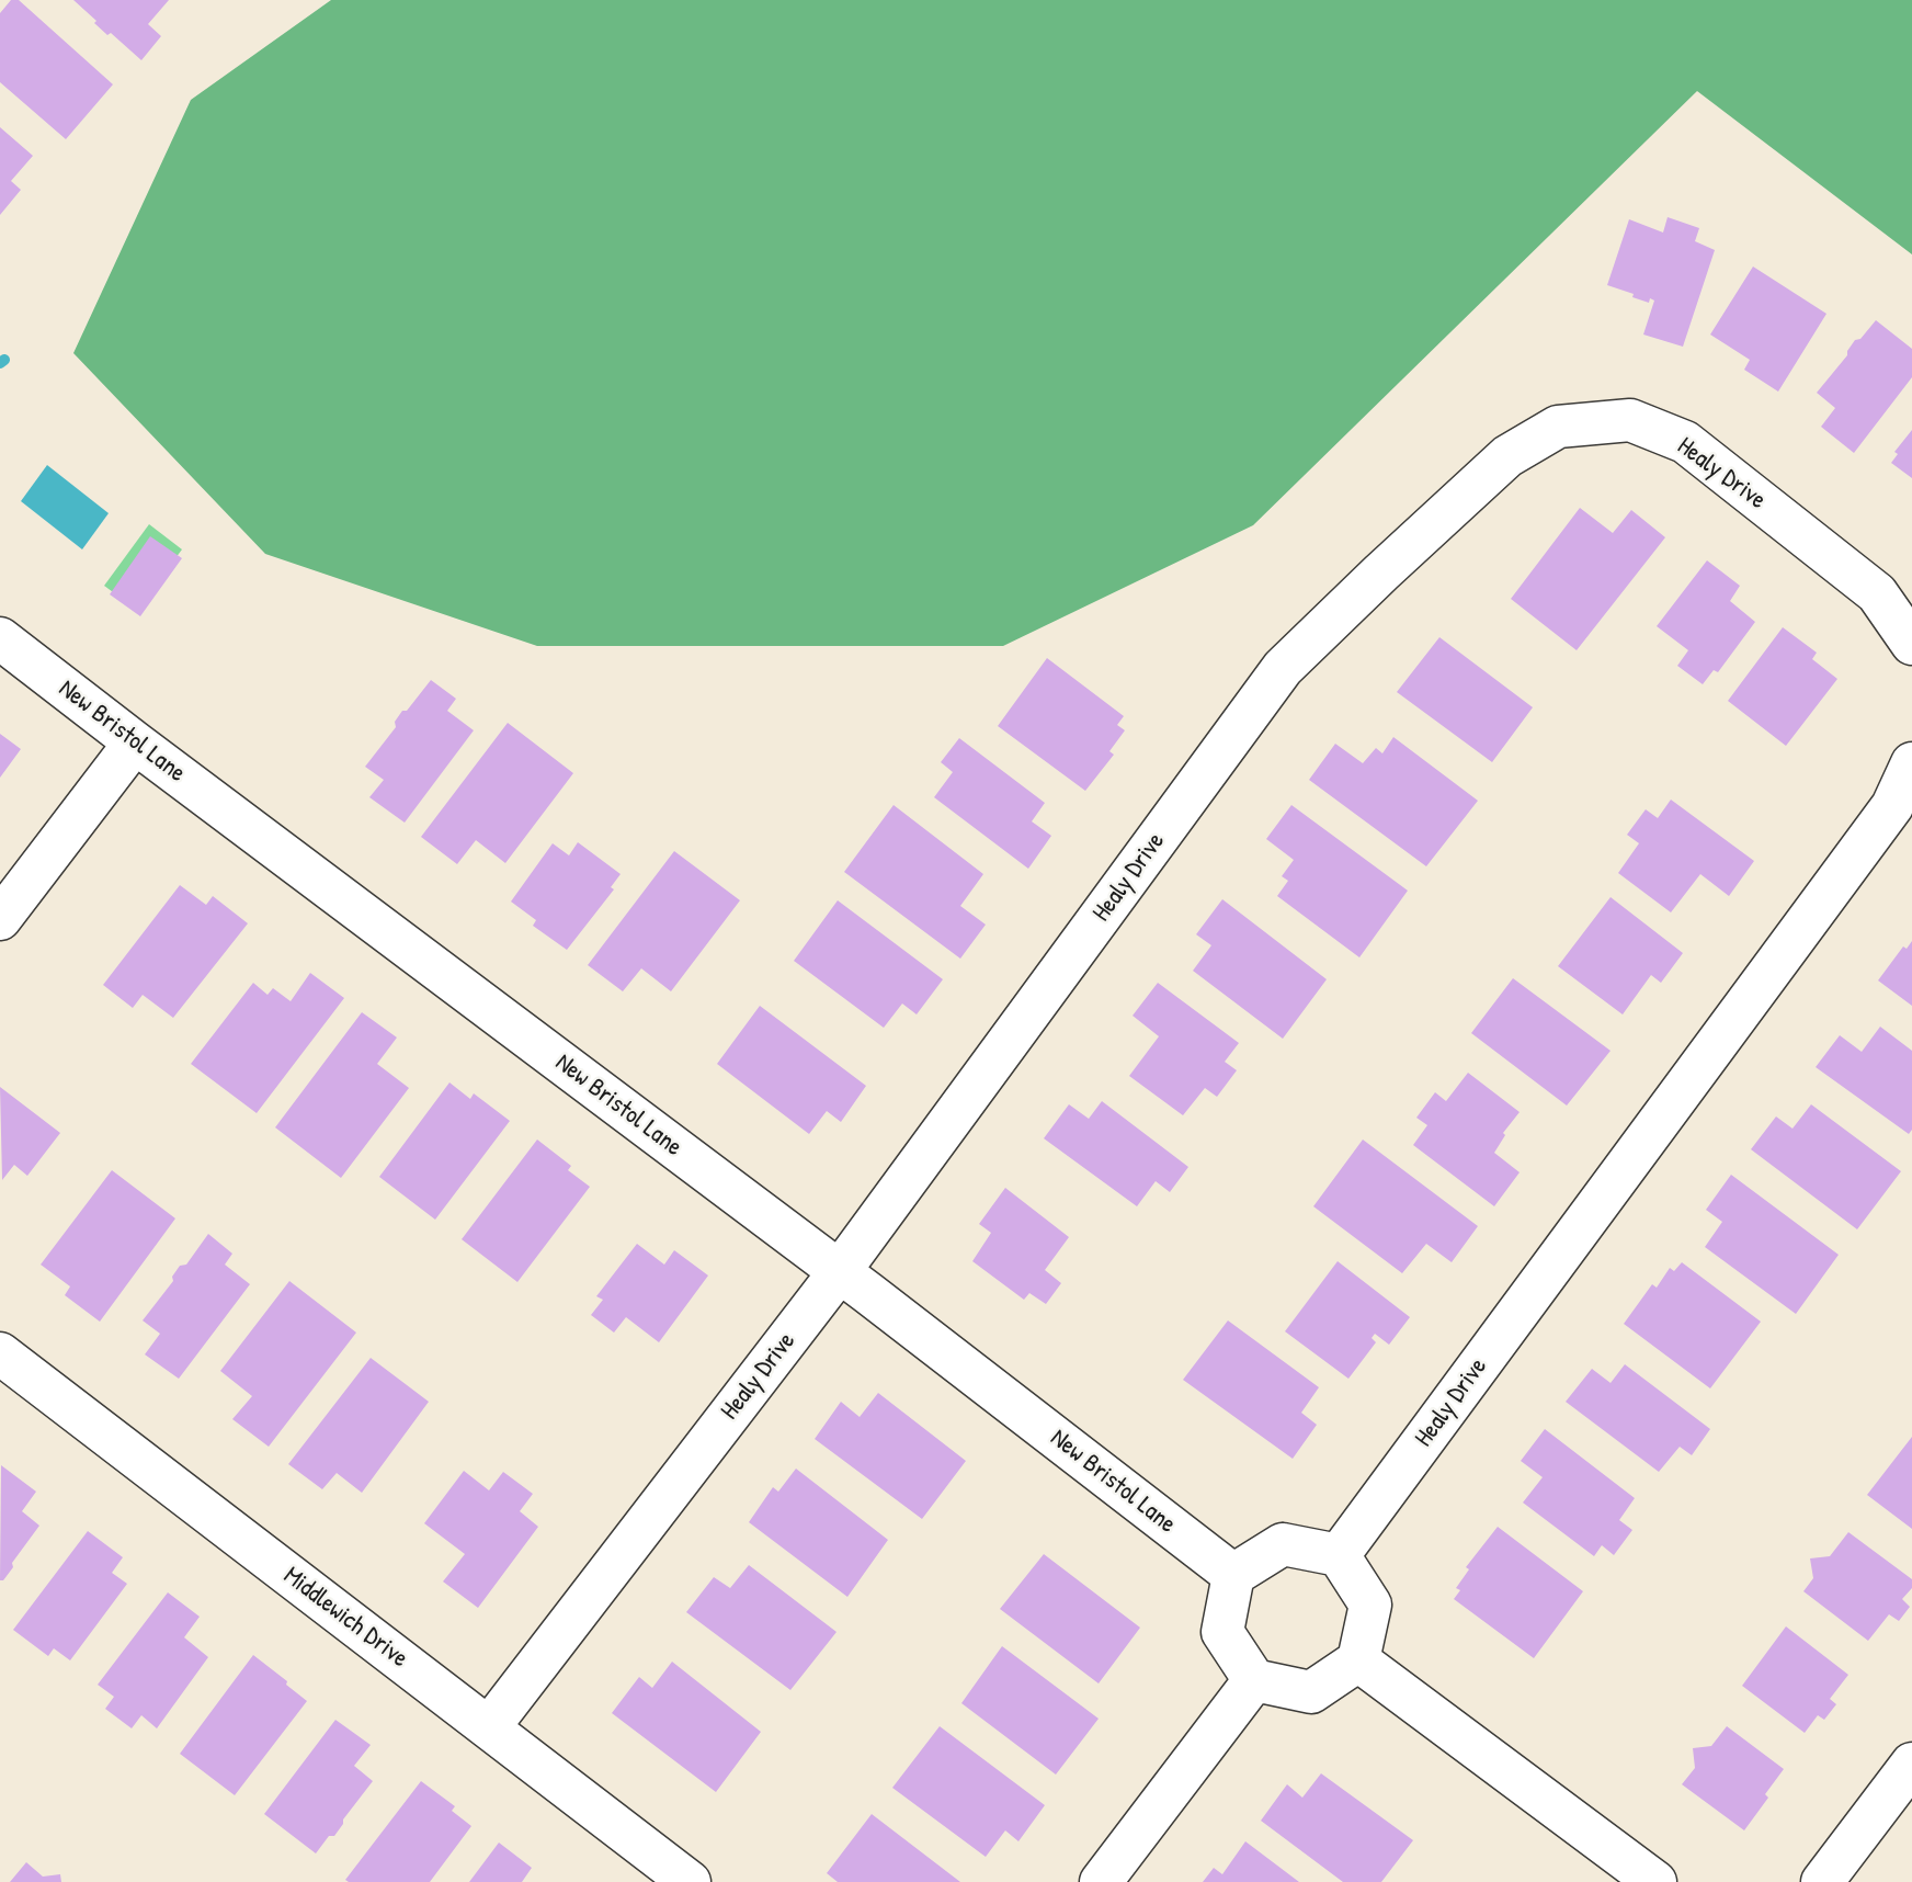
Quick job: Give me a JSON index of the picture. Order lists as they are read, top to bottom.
{
  "streets": {
    "street": ["Healy Drive", "New Bristol Lane", "Middlewich Drive"]
  },
  "crossings": [
    ["Healy Drive", "New Bristol Lane"],
    ["Healy Drive", "Middlewich Drive"]
  ]
}
